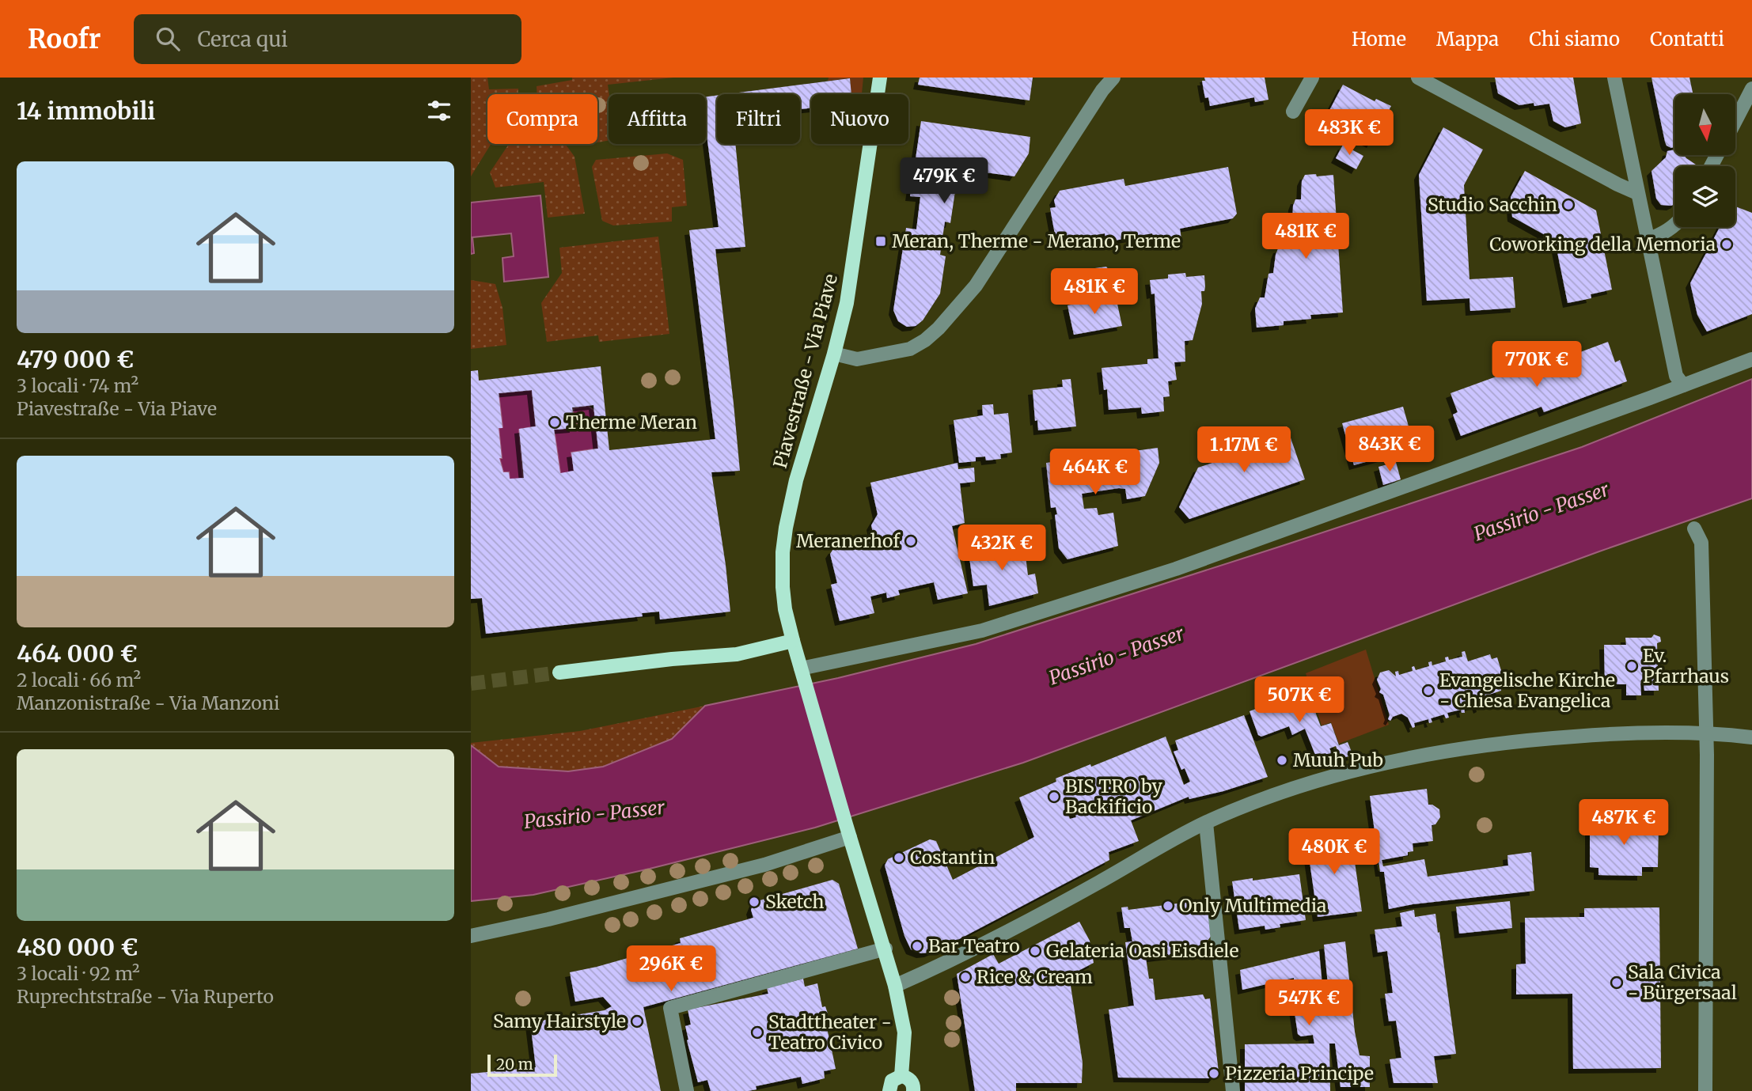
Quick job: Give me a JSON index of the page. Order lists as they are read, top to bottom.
{
  "streets": {
    "main road": ["Piavestraße - Via Piave"]
  },
  "water": ["Passirio - Passer"],
  "places": {
    "other": [
      "Studio Sacchin",
      "Coworking della Memoria",
      "Therme Meran",
      "Meranerhof",
      "Ev. Pfarrhaus",
      "Evangelische Kirche - Chiesa Evangelica",
      "Muuh Pub",
      "BIS TRO by Backificio",
      "Costantin",
      "Sketch",
      "Only Multimedia",
      "Bar Teatro",
      "Gelateria Oasi Eisdiele",
      "Rice & Cream",
      "Sala Civica - Bürgersaal",
      "Samy Hairstyle",
      "Stadttheater - Teatro Civico",
      "Pizzeria Principe"
    ],
    "transit": ["Meran, Therme - Merano, Terme"]
  },
  "scale_bar": "20 m",
  "north": "bottom",
  "page": {
    "header": "Roofr",
    "search": "Cerca qui",
    "nav": [
      "Home",
      "Mappa",
      "Chi siamo",
      "Contatti"
    ],
    "heading": "14 immobili",
    "chip": [
      "Compra",
      "Affitta",
      "Filtri",
      "Nuovo"
    ],
    "price": [
      "483K €",
      "479K €",
      "481K €",
      "481K €",
      "770K €",
      "843K €",
      "1.17M €",
      "464K €",
      "432K €",
      "507K €",
      "487K €",
      "480K €",
      "296K €",
      "547K €"
    ],
    "list": [
      {
        "name": "479 000 €",
        "note": "3 locali · 74 m² · Piavestraße - Via Piave"
      },
      {
        "name": "464 000 €",
        "note": "2 locali · 66 m² · Manzonistraße - Via Manzoni"
      },
      {
        "name": "480 000 €",
        "note": "3 locali · 92 m² · Ruprechtstraße - Via Ruperto"
      }
    ],
    "scale": "20 m"
  }
}
